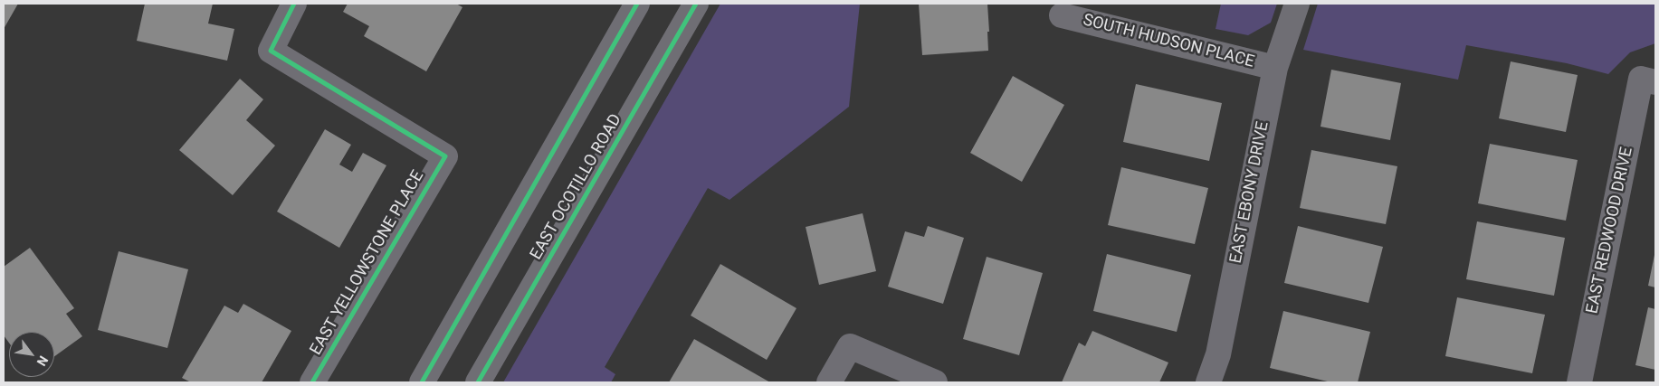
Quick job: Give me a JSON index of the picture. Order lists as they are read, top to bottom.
{
  "streets": {
    "street": [
      "SOUTH HUDSON PLACE",
      "EAST OCOTILLO ROAD",
      "EAST EBONY DRIVE",
      "EAST REDWOOD DRIVE",
      "EAST YELLOWSTONE PLACE"
    ]
  },
  "crossings": [
    ["SOUTH HUDSON PLACE", "EAST EBONY DRIVE"]
  ],
  "north": "bottom right"
}
